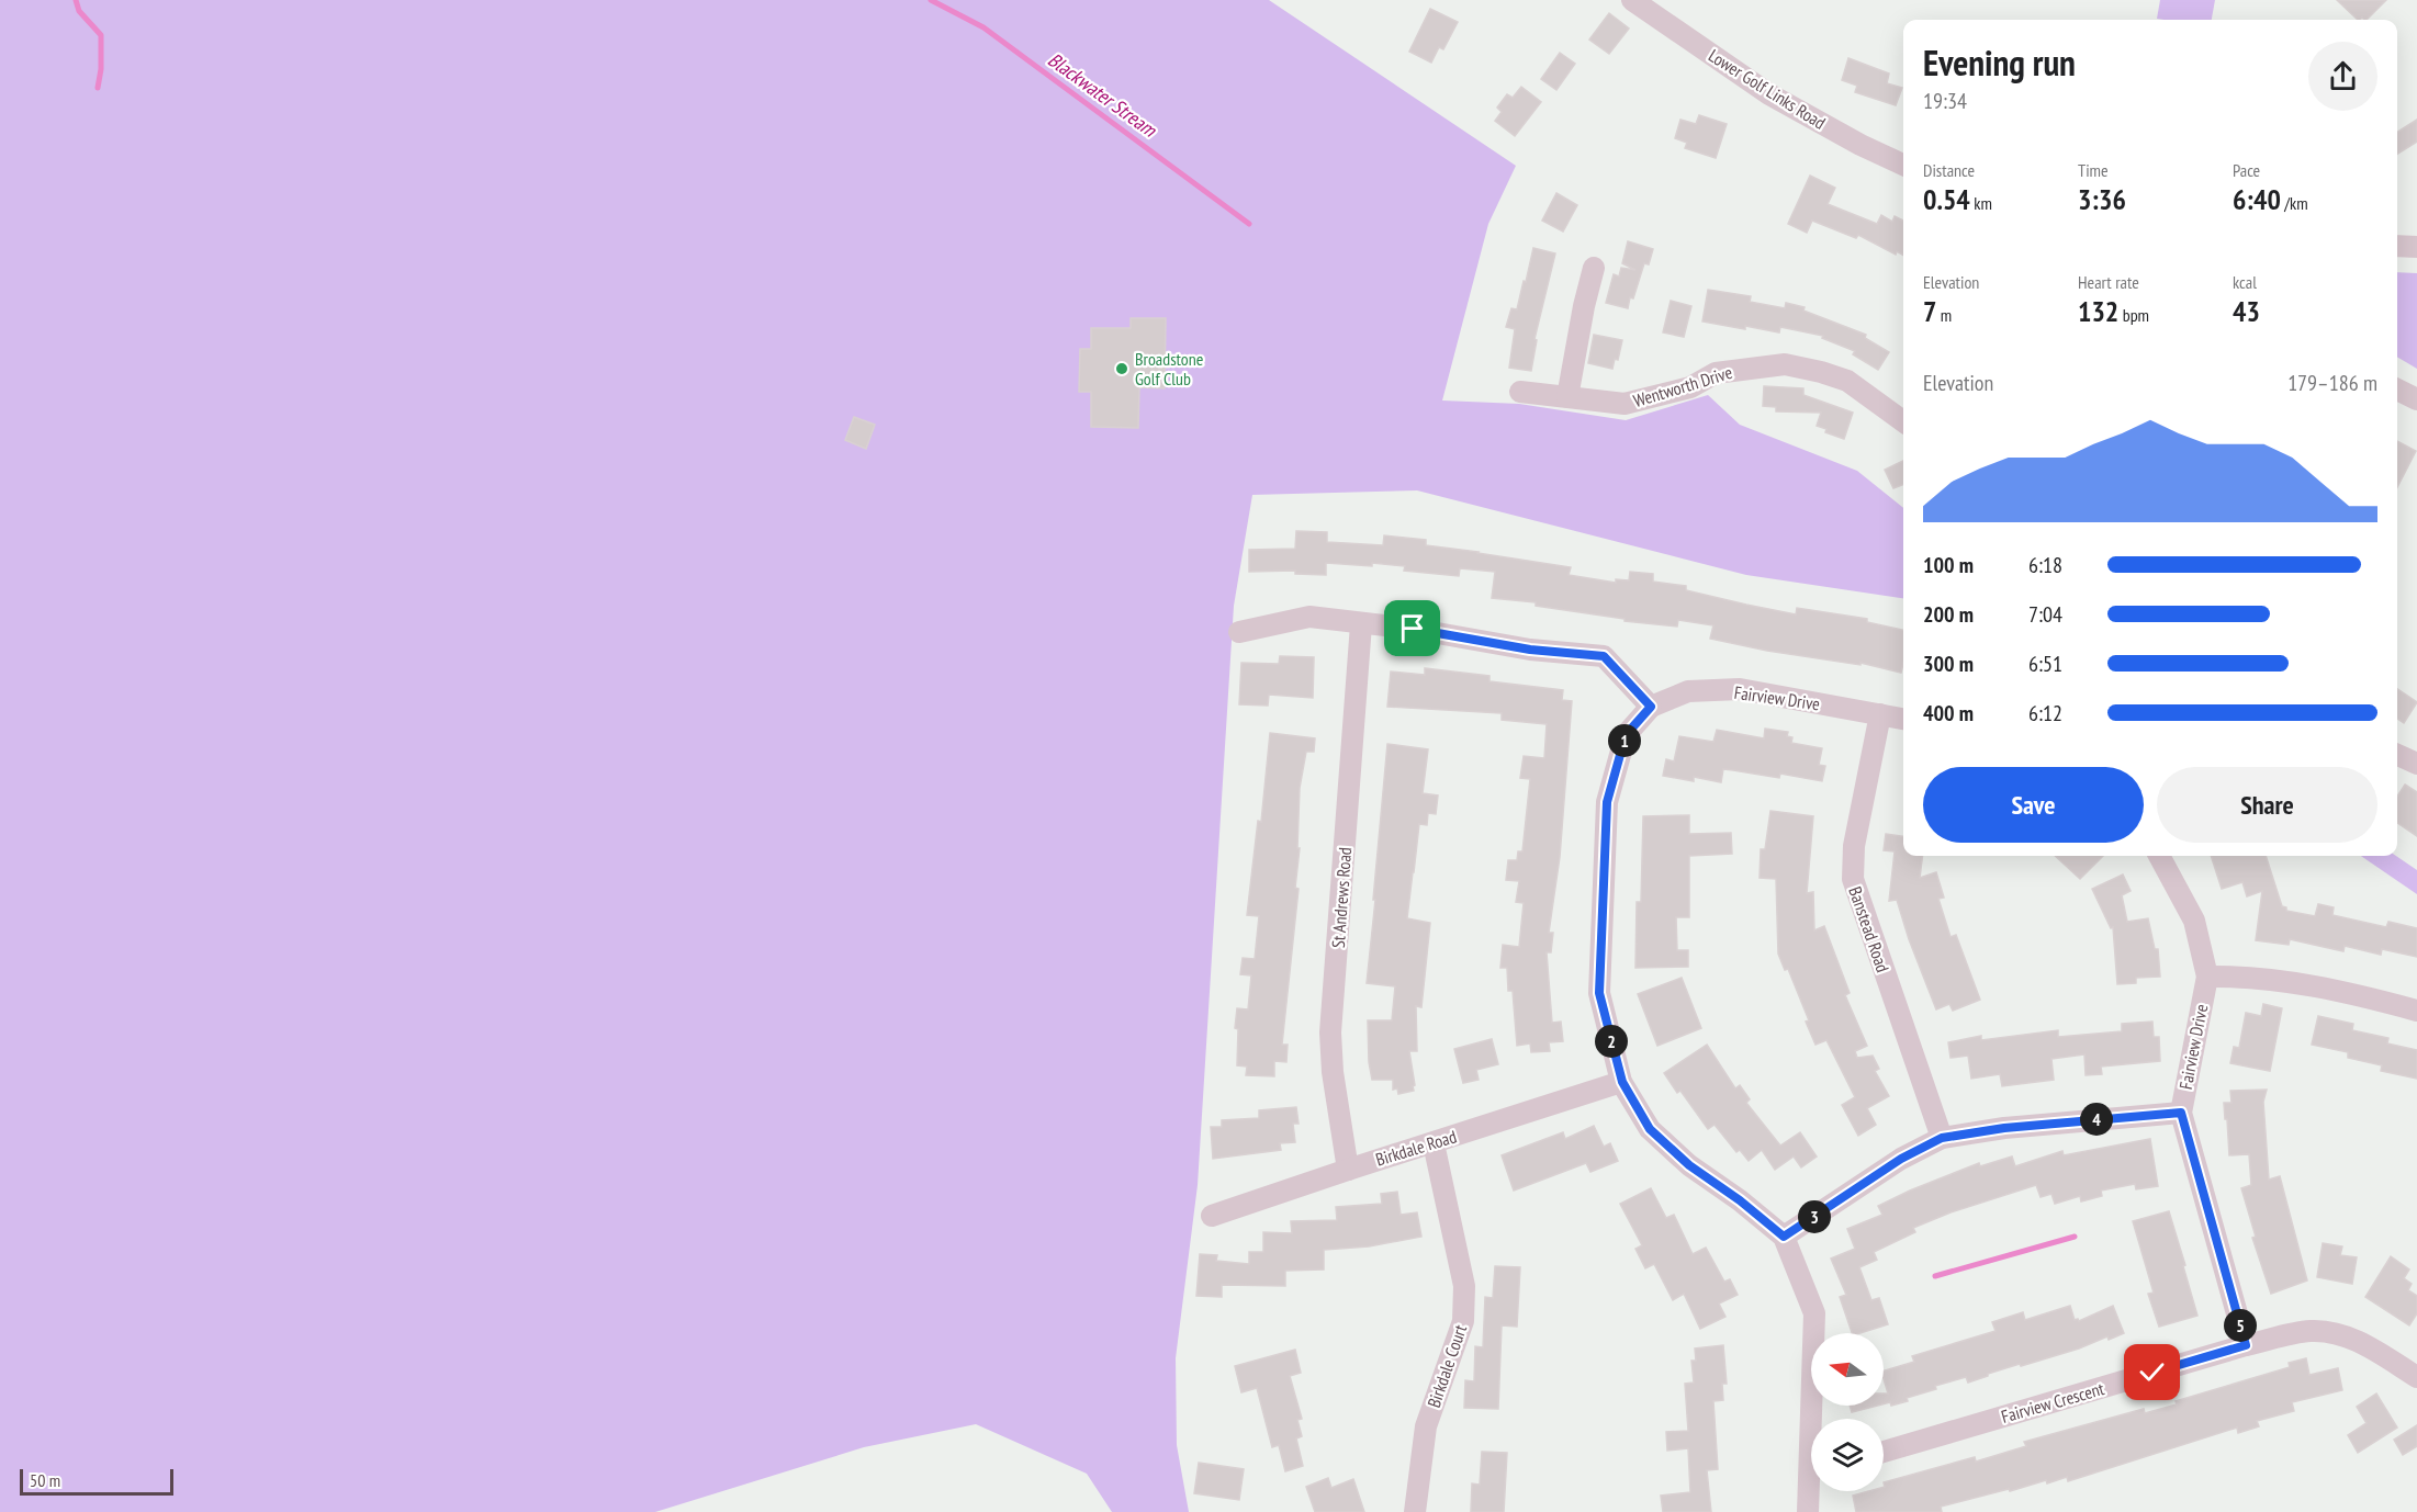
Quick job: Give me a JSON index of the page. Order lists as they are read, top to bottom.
{
  "streets": {
    "street": [
      "Lower Golf Links Road",
      "Wentworth Drive",
      "Fairview Drive",
      "St Andrews Road",
      "Banstead Road",
      "Birkdale Road",
      "Birkdale Court",
      "Fairview Crescent"
    ]
  },
  "crossings": [
    ["Fairview Drive", "Banstead Road"],
    ["Fairview Drive", "Fairview Crescent"],
    ["St Andrews Road", "Birkdale Road"],
    ["Birkdale Road", "Birkdale Court"]
  ],
  "water": ["Blackwater Stream"],
  "places": ["Broadstone Golf Club"],
  "scale_bar": "50 m",
  "north": "left",
  "page": {
    "heading": ["Evening run", "19:34"],
    "stats": [
      ["Distance", "0.54 km"],
      ["Time", "3:36"],
      ["Pace", "6:40 /km"],
      ["Elevation", "7 m"],
      ["Heart rate", "132 bpm"],
      ["kcal", "43"]
    ],
    "chart": ["Elevation", "179–186 m"],
    "list": [
      {
        "name": "100 m",
        "note": "6:18"
      },
      {
        "name": "200 m",
        "note": "7:04"
      },
      {
        "name": "300 m",
        "note": "6:51"
      },
      {
        "name": "400 m",
        "note": "6:12"
      }
    ],
    "pins": [
      "1",
      "2",
      "4",
      "3",
      "5"
    ],
    "buttons": ["Save", "Share"],
    "scale": "50 m"
  }
}
